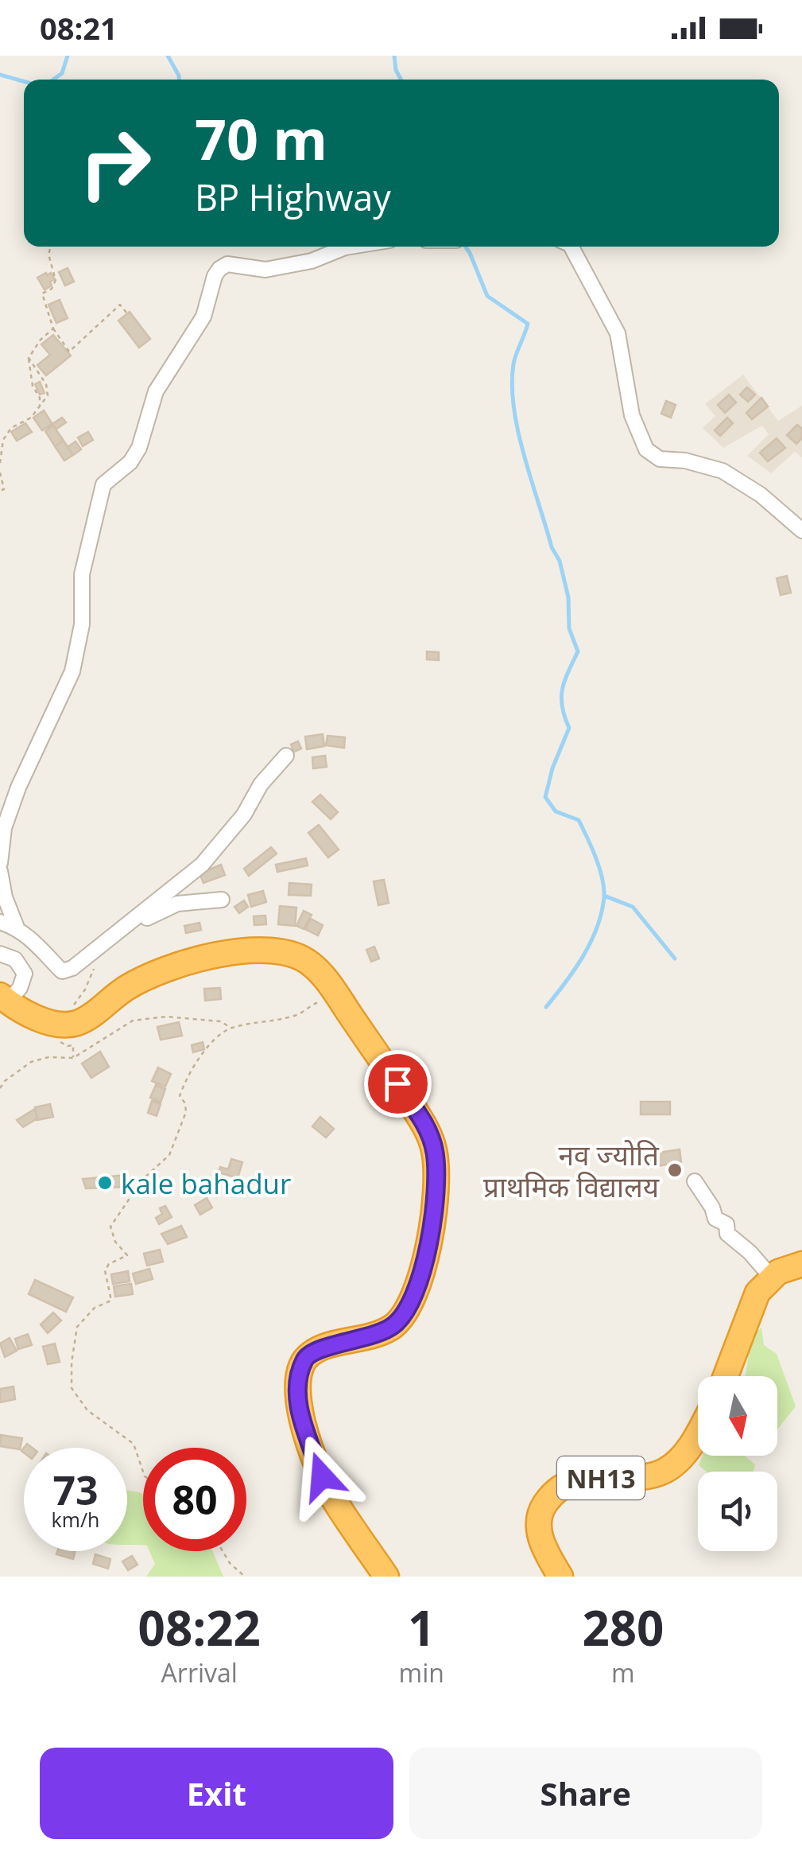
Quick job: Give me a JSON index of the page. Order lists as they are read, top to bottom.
{
  "streets": {
    "highway": ["NH13"]
  },
  "places": ["नव ज्योति प्राथमिक विद्यालय", "kale bahadur"],
  "north": "bottom",
  "page": {
    "status": "08:21",
    "turn": ["70 m", "BP Highway"],
    "speed": "73 km/h",
    "limit": "80",
    "eta": [
      "08:22",
      "Arrival",
      "1",
      "min",
      "280",
      "m"
    ],
    "buttons": ["Exit", "Share"]
  }
}
